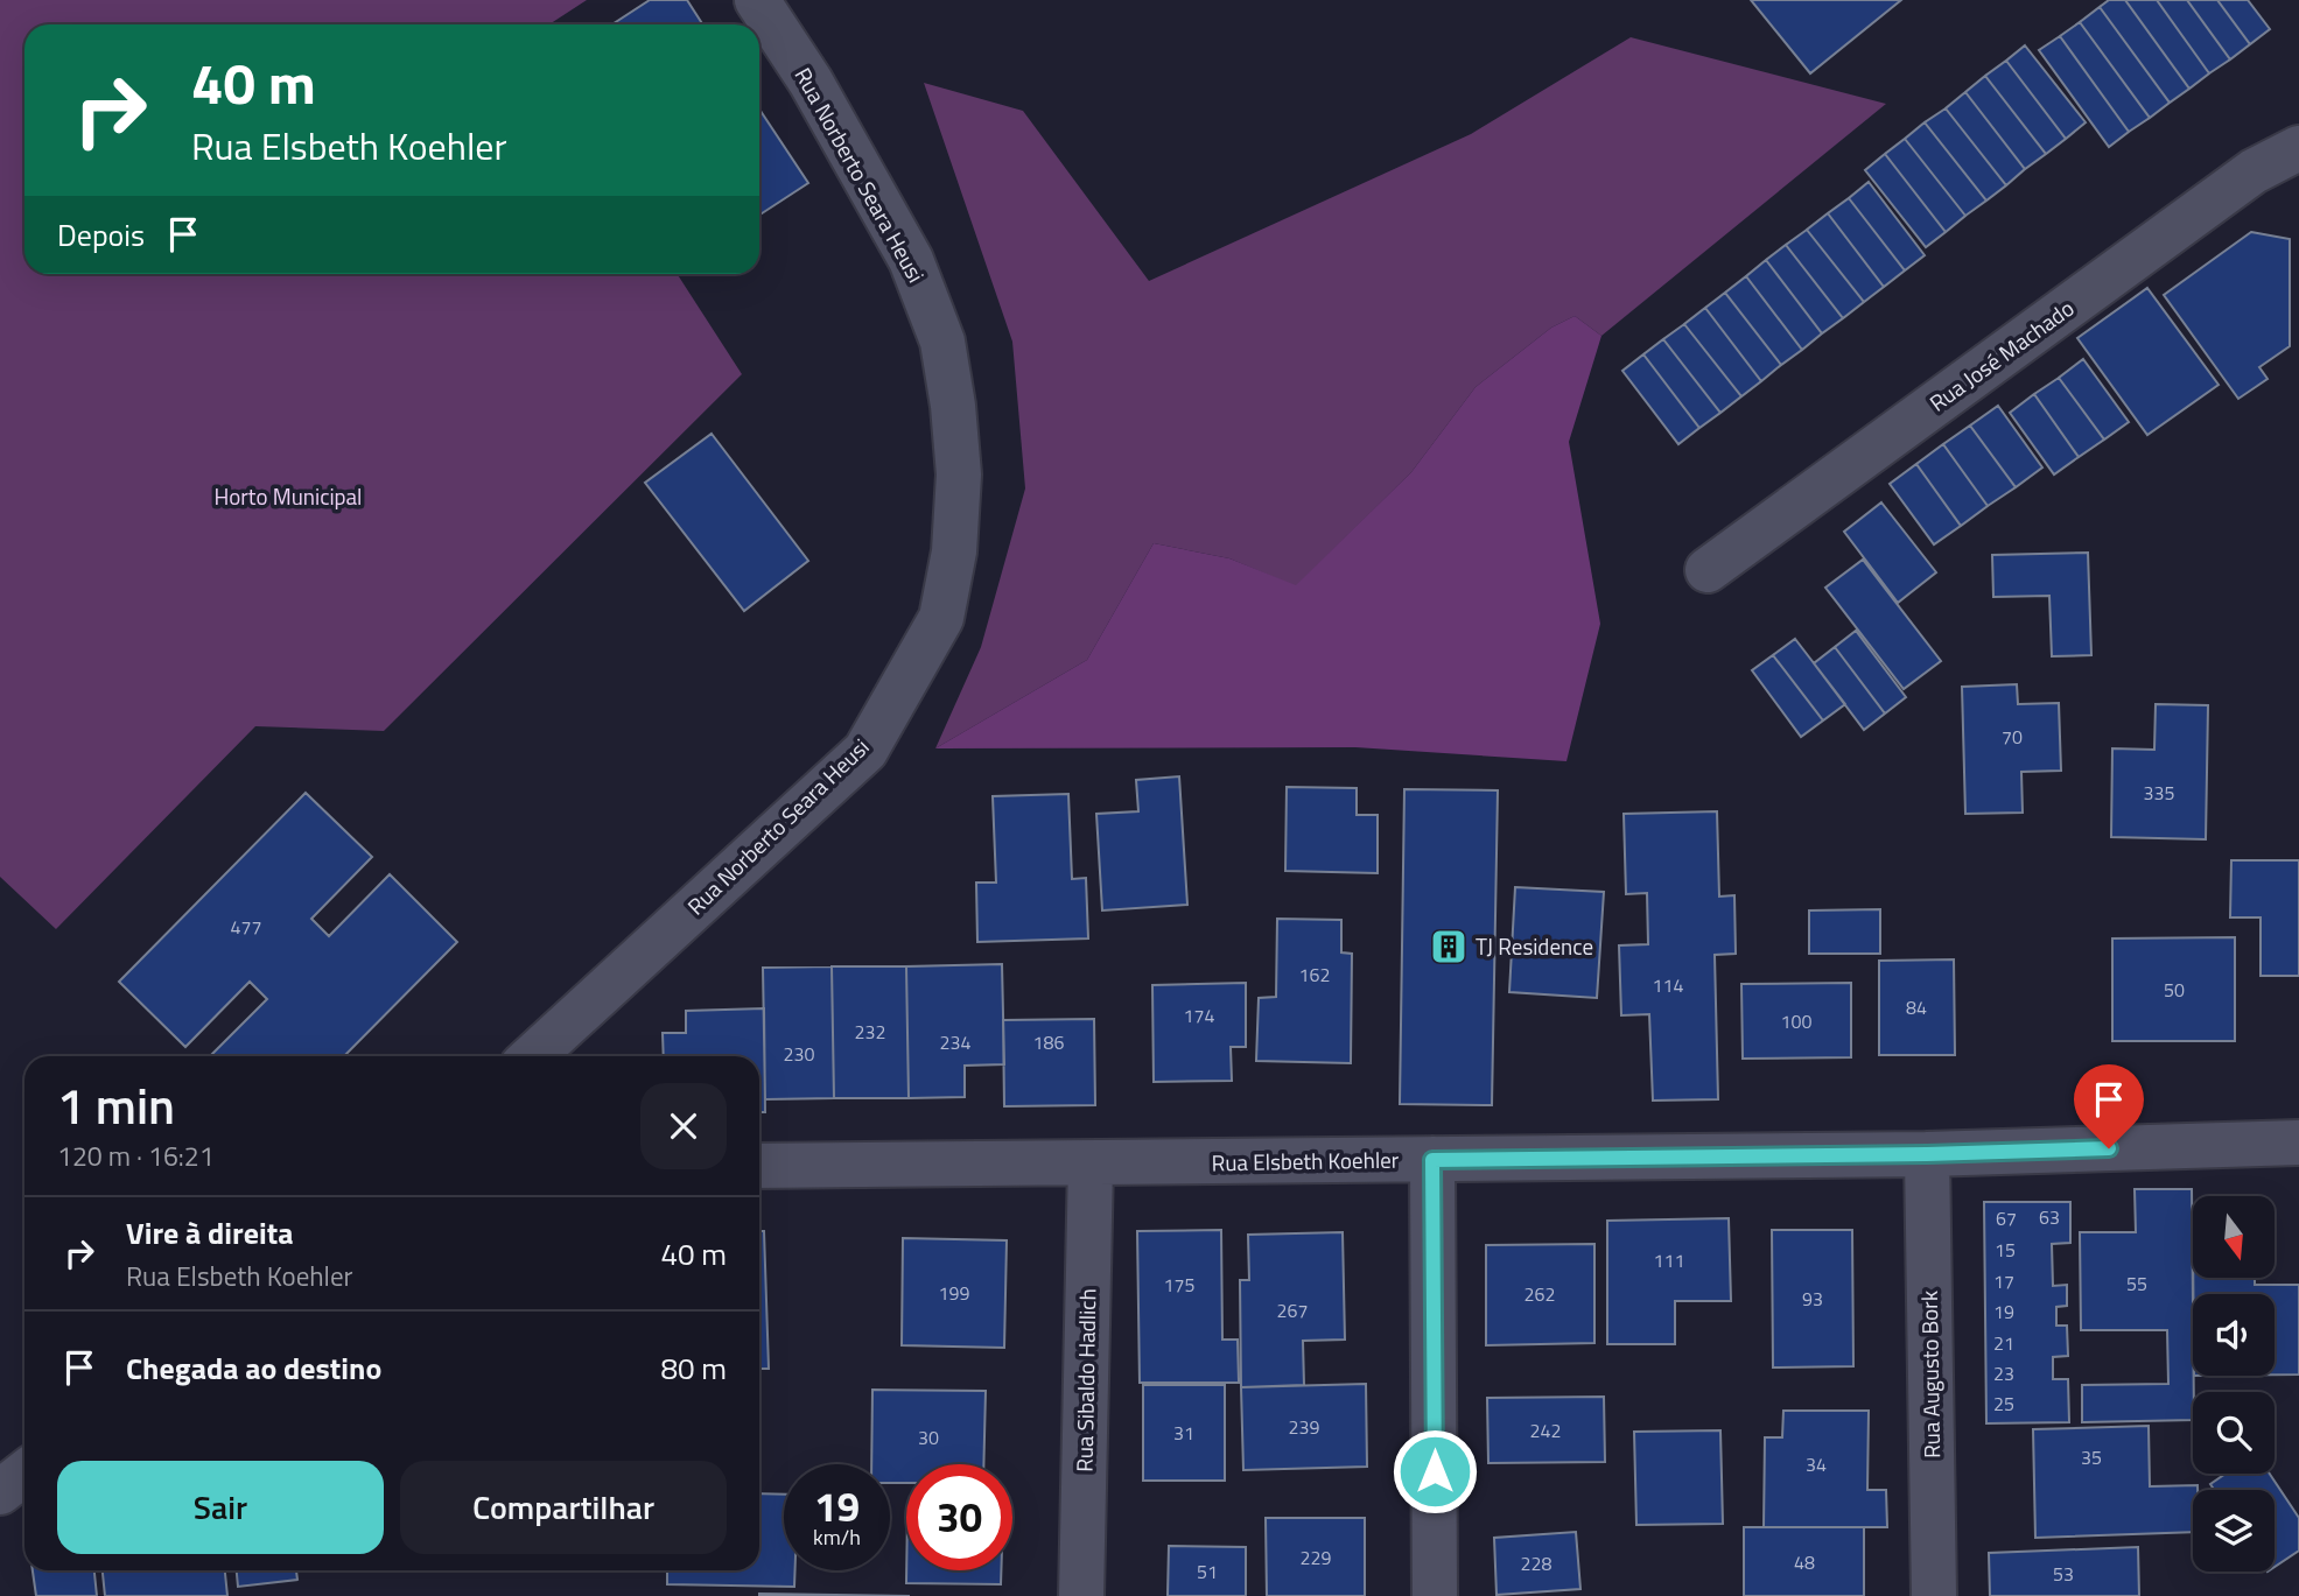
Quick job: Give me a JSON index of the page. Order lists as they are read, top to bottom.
{
  "streets": {
    "street": [
      "Rua Norberto Seara Heusi",
      "Rua José Machado",
      "Rua Elsbeth Koehler",
      "Rua Augusto Bork",
      "Rua Sibaldo Hadlich"
    ]
  },
  "crossings": [
    ["Rua Elsbeth Koehler", "Rua Augusto Bork"],
    ["Rua Elsbeth Koehler", "Rua Sibaldo Hadlich"]
  ],
  "parks": ["Horto Municipal"],
  "places": {
    "building": ["TJ Residence"]
  },
  "house_numbers": [
    "70",
    "335",
    "477",
    "162",
    "114",
    "50",
    "84",
    "174",
    "100",
    "232",
    "234",
    "186",
    "230",
    "63",
    "67",
    "15",
    "111",
    "17",
    "55",
    "175",
    "199",
    "262",
    "93",
    "267",
    "19",
    "21",
    "23",
    "25",
    "239",
    "242",
    "31",
    "30",
    "35",
    "34",
    "229",
    "48",
    "228",
    "51",
    "53"
  ],
  "north": "bottom",
  "page": {
    "turn": ["40 m", "Rua Elsbeth Koehler"],
    "then": "Depois",
    "heading": ["1 min", "120 m · 16:21"],
    "list": [
      {
        "name": "Vire à direita",
        "note": "Rua Elsbeth Koehler",
        "value": "40 m"
      },
      {
        "name": "Chegada ao destino",
        "value": "80 m"
      }
    ],
    "buttons": ["Sair", "Compartilhar"],
    "speed": "19 km/h",
    "limit": "30"
  }
}
